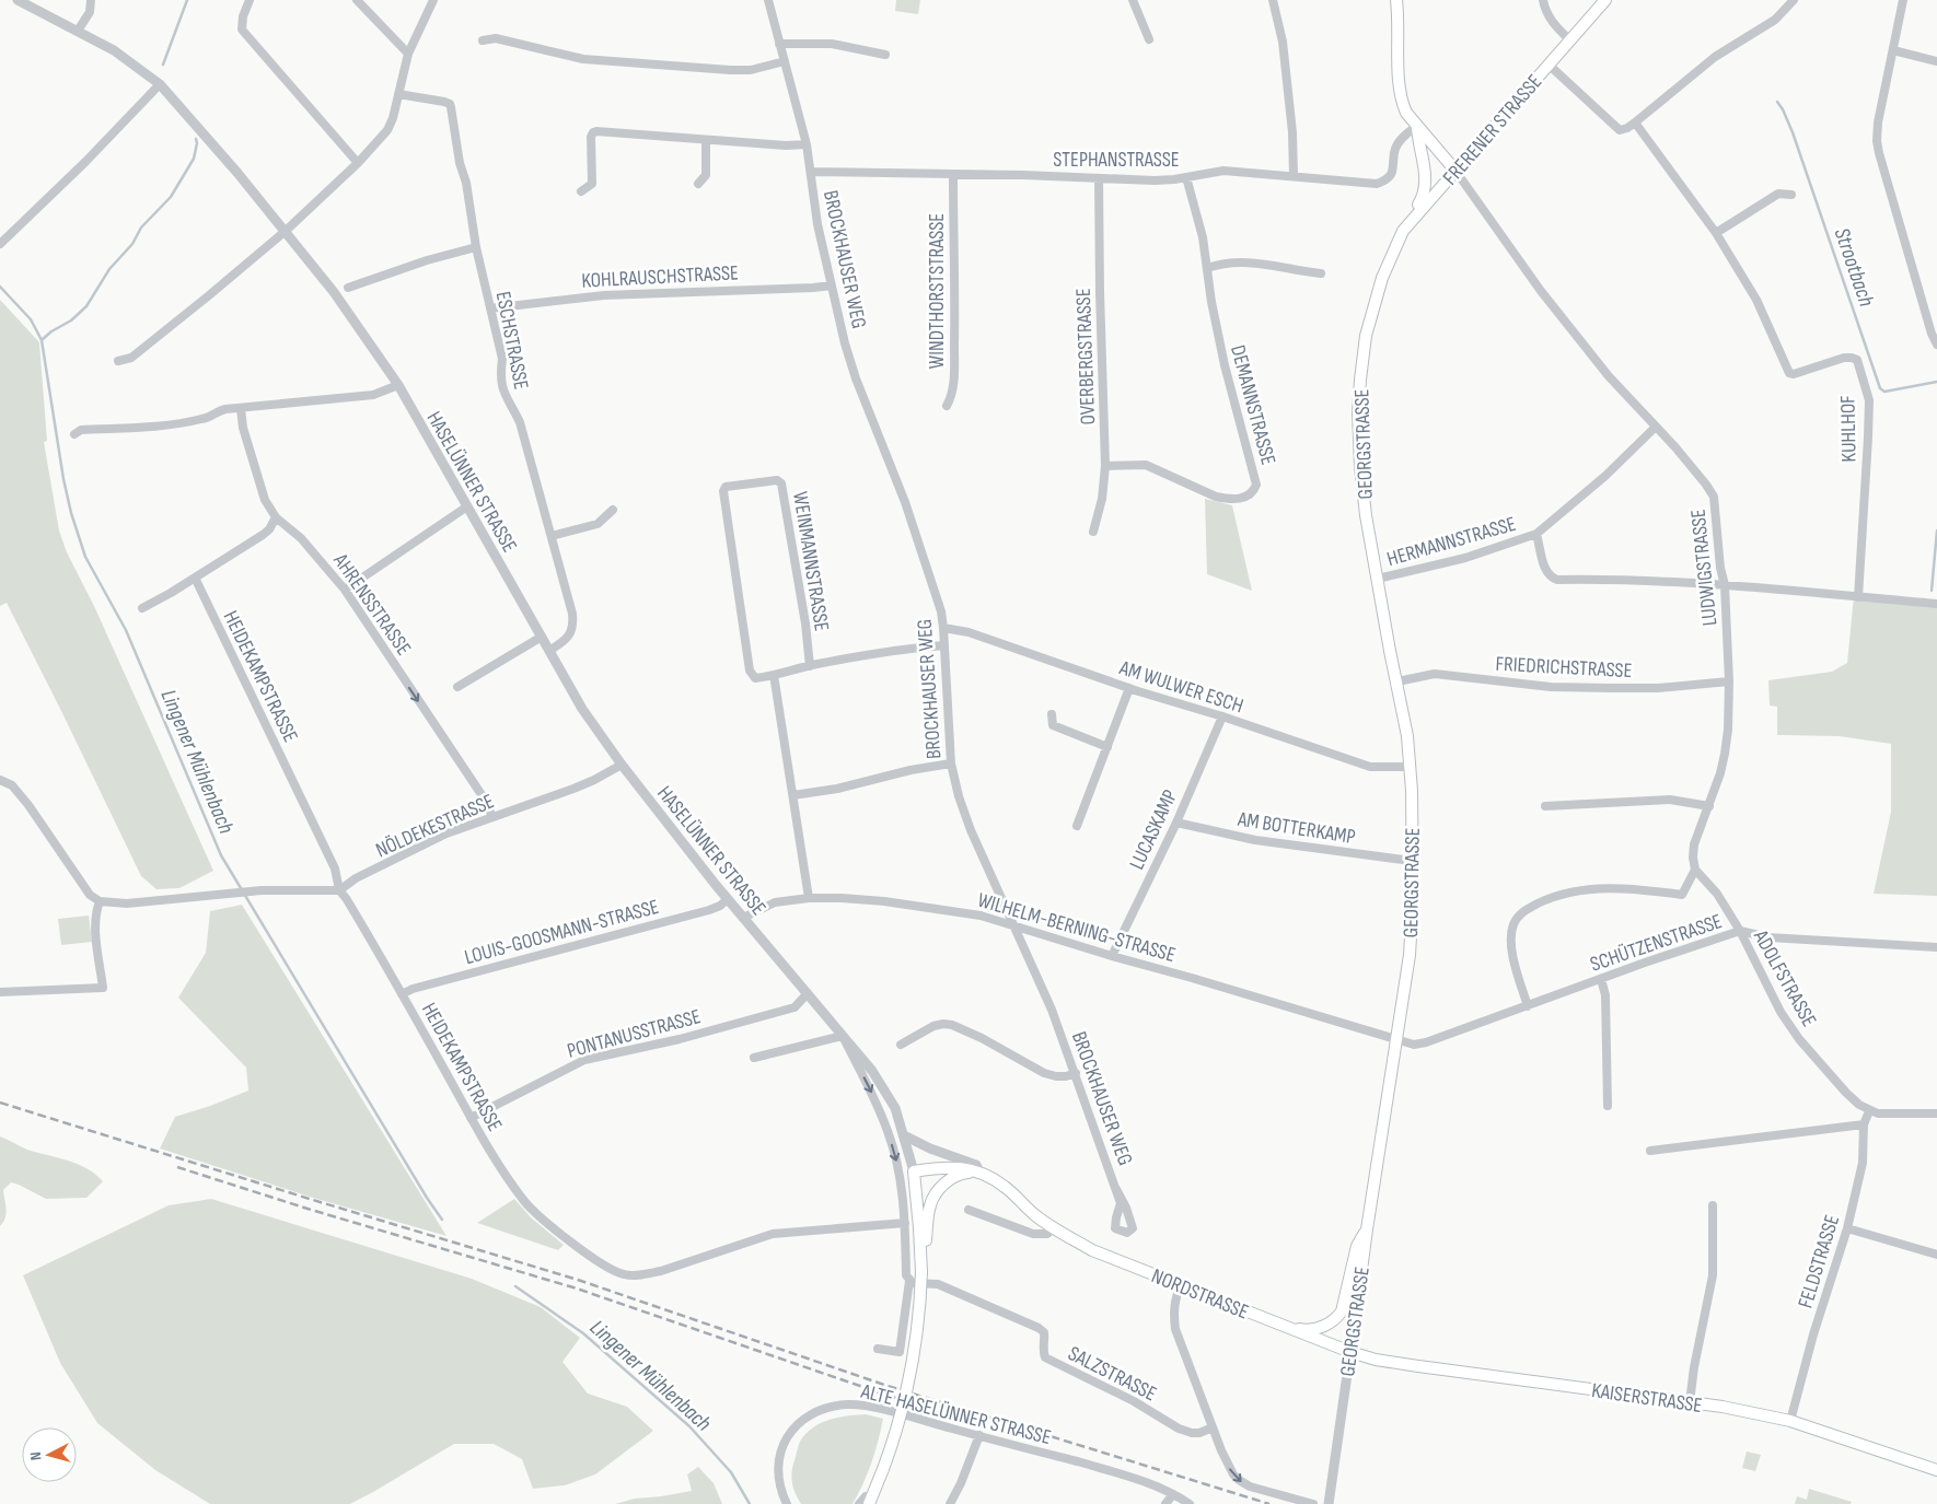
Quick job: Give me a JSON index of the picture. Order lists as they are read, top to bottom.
{
  "streets": {
    "main road": [
      "FRERENER STRASSE",
      "GEORGSTRASSE",
      "NORDSTRASSE",
      "KAISERSTRASSE"
    ],
    "street": [
      "STEPHANSTRASSE",
      "BROCKHAUSER WEG",
      "KOHLRAUSCHSTRASSE",
      "WINDTHORSTSTRASSE",
      "ESCHSTRASSE",
      "OVERBERGSTRASSE",
      "DEMANNSTRASSE",
      "KUHLHOF",
      "HASELÜNNER STRASSE",
      "HERMANNSTRASSE",
      "WEINMANNSTRASSE",
      "LUDWIGSTRASSE",
      "AHRENSSTRASSE",
      "FRIEDRICHSTRASSE",
      "HEIDEKAMPSTRASSE",
      "AM WULWER ESCH",
      "NÖLDEKESTRASSE",
      "AM BOTTERKAMP",
      "LUCASKAMP",
      "WILHELM-BERNING-STRASSE",
      "LOUIS-GOOSMANN-STRASSE",
      "SCHÜTZENSTRASSE",
      "ADOLFSTRASSE",
      "PONTANUSSTRASSE",
      "FELDSTRASSE",
      "SALZSTRASSE",
      "ALTE HASELÜNNER STRASSE"
    ]
  },
  "crossings": [
    ["FRERENER STRASSE", "GEORGSTRASSE"],
    ["FRERENER STRASSE", "LUDWIGSTRASSE"],
    ["STEPHANSTRASSE", "BROCKHAUSER WEG"],
    ["STEPHANSTRASSE", "WINDTHORSTSTRASSE"],
    ["STEPHANSTRASSE", "OVERBERGSTRASSE"],
    ["STEPHANSTRASSE", "DEMANNSTRASSE"],
    ["BROCKHAUSER WEG", "KOHLRAUSCHSTRASSE"],
    ["BROCKHAUSER WEG", "AM WULWER ESCH"],
    ["BROCKHAUSER WEG", "WILHELM-BERNING-STRASSE"],
    ["KOHLRAUSCHSTRASSE", "ESCHSTRASSE"],
    ["ESCHSTRASSE", "HASELÜNNER STRASSE"],
    ["OVERBERGSTRASSE", "DEMANNSTRASSE"],
    ["GEORGSTRASSE", "HERMANNSTRASSE"],
    ["GEORGSTRASSE", "FRIEDRICHSTRASSE"],
    ["GEORGSTRASSE", "AM WULWER ESCH"],
    ["GEORGSTRASSE", "AM BOTTERKAMP"],
    ["GEORGSTRASSE", "WILHELM-BERNING-STRASSE"],
    ["GEORGSTRASSE", "SCHÜTZENSTRASSE"],
    ["GEORGSTRASSE", "NORDSTRASSE"],
    ["GEORGSTRASSE", "KAISERSTRASSE"],
    ["HASELÜNNER STRASSE", "HEIDEKAMPSTRASSE"],
    ["HASELÜNNER STRASSE", "NÖLDEKESTRASSE"],
    ["HASELÜNNER STRASSE", "WILHELM-BERNING-STRASSE"],
    ["HASELÜNNER STRASSE", "LOUIS-GOOSMANN-STRASSE"],
    ["HASELÜNNER STRASSE", "PONTANUSSTRASSE"],
    ["HASELÜNNER STRASSE", "NORDSTRASSE"],
    ["HASELÜNNER STRASSE", "SALZSTRASSE"],
    ["HERMANNSTRASSE", "LUDWIGSTRASSE"],
    ["LUDWIGSTRASSE", "FRIEDRICHSTRASSE"],
    ["AHRENSSTRASSE", "NÖLDEKESTRASSE"],
    ["HEIDEKAMPSTRASSE", "NÖLDEKESTRASSE"],
    ["HEIDEKAMPSTRASSE", "LOUIS-GOOSMANN-STRASSE"],
    ["HEIDEKAMPSTRASSE", "PONTANUSSTRASSE"],
    ["AM WULWER ESCH", "LUCASKAMP"],
    ["AM BOTTERKAMP", "LUCASKAMP"],
    ["LUCASKAMP", "WILHELM-BERNING-STRASSE"],
    ["WILHELM-BERNING-STRASSE", "SCHÜTZENSTRASSE"],
    ["SCHÜTZENSTRASSE", "ADOLFSTRASSE"],
    ["ADOLFSTRASSE", "FELDSTRASSE"],
    ["FELDSTRASSE", "KAISERSTRASSE"],
    ["NORDSTRASSE", "KAISERSTRASSE"]
  ],
  "one_way": ["AHRENSSTRASSE"],
  "water": ["Strootbach", "Lingener Mühlenbach"],
  "north": "left"
}
